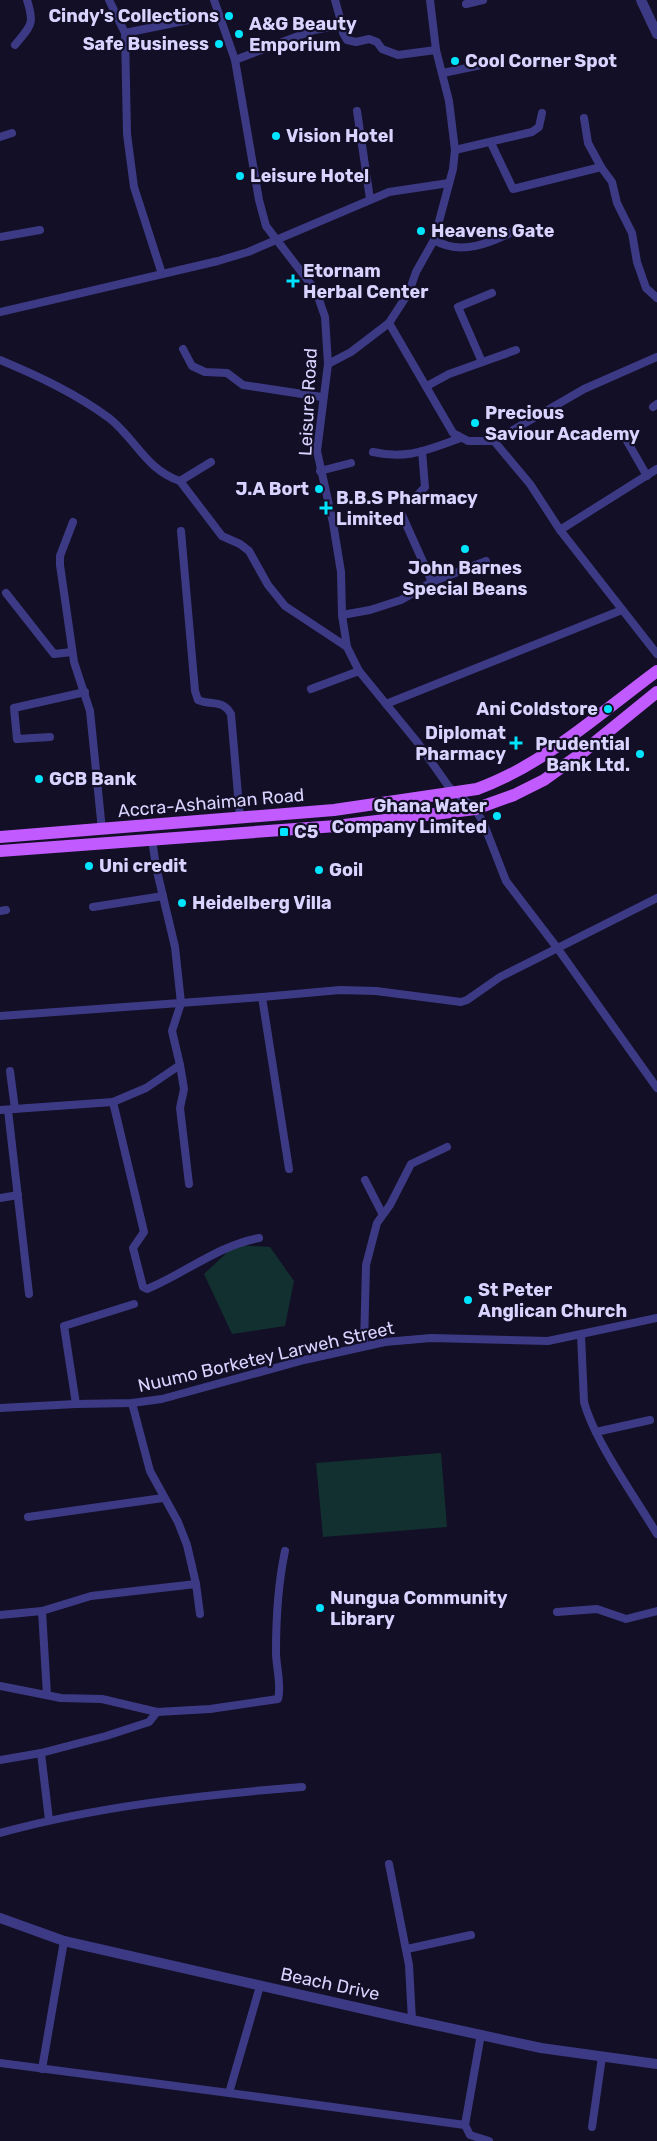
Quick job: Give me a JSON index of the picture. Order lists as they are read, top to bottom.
{
  "streets": {
    "main road": ["Accra-Ashaiman Road"],
    "street": ["Leisure Road", "Nuumo Borketey Larweh Street", "Beach Drive"]
  },
  "crossings": [
    ["Leisure Road", "Accra-Ashaiman Road"]
  ],
  "places": {
    "other": [
      "Cindy's Collections",
      "A&G Beauty Emporium",
      "Safe Business",
      "Cool Corner Spot",
      "Vision Hotel",
      "Leisure Hotel",
      "Heavens Gate",
      "Precious Saviour Academy",
      "J.A Bort",
      "John Barnes Special Beans",
      "Ani Coldstore",
      "Prudential Bank Ltd.",
      "GCB Bank",
      "Ghana Water Company Limited",
      "Uni credit",
      "Goil",
      "Heidelberg Villa",
      "St Peter Anglican Church",
      "Nungua Community Library"
    ],
    "health": ["Etornam Herbal Center", "B.B.S Pharmacy Limited", "Diplomat Pharmacy"],
    "transit": ["C5"]
  }
}
